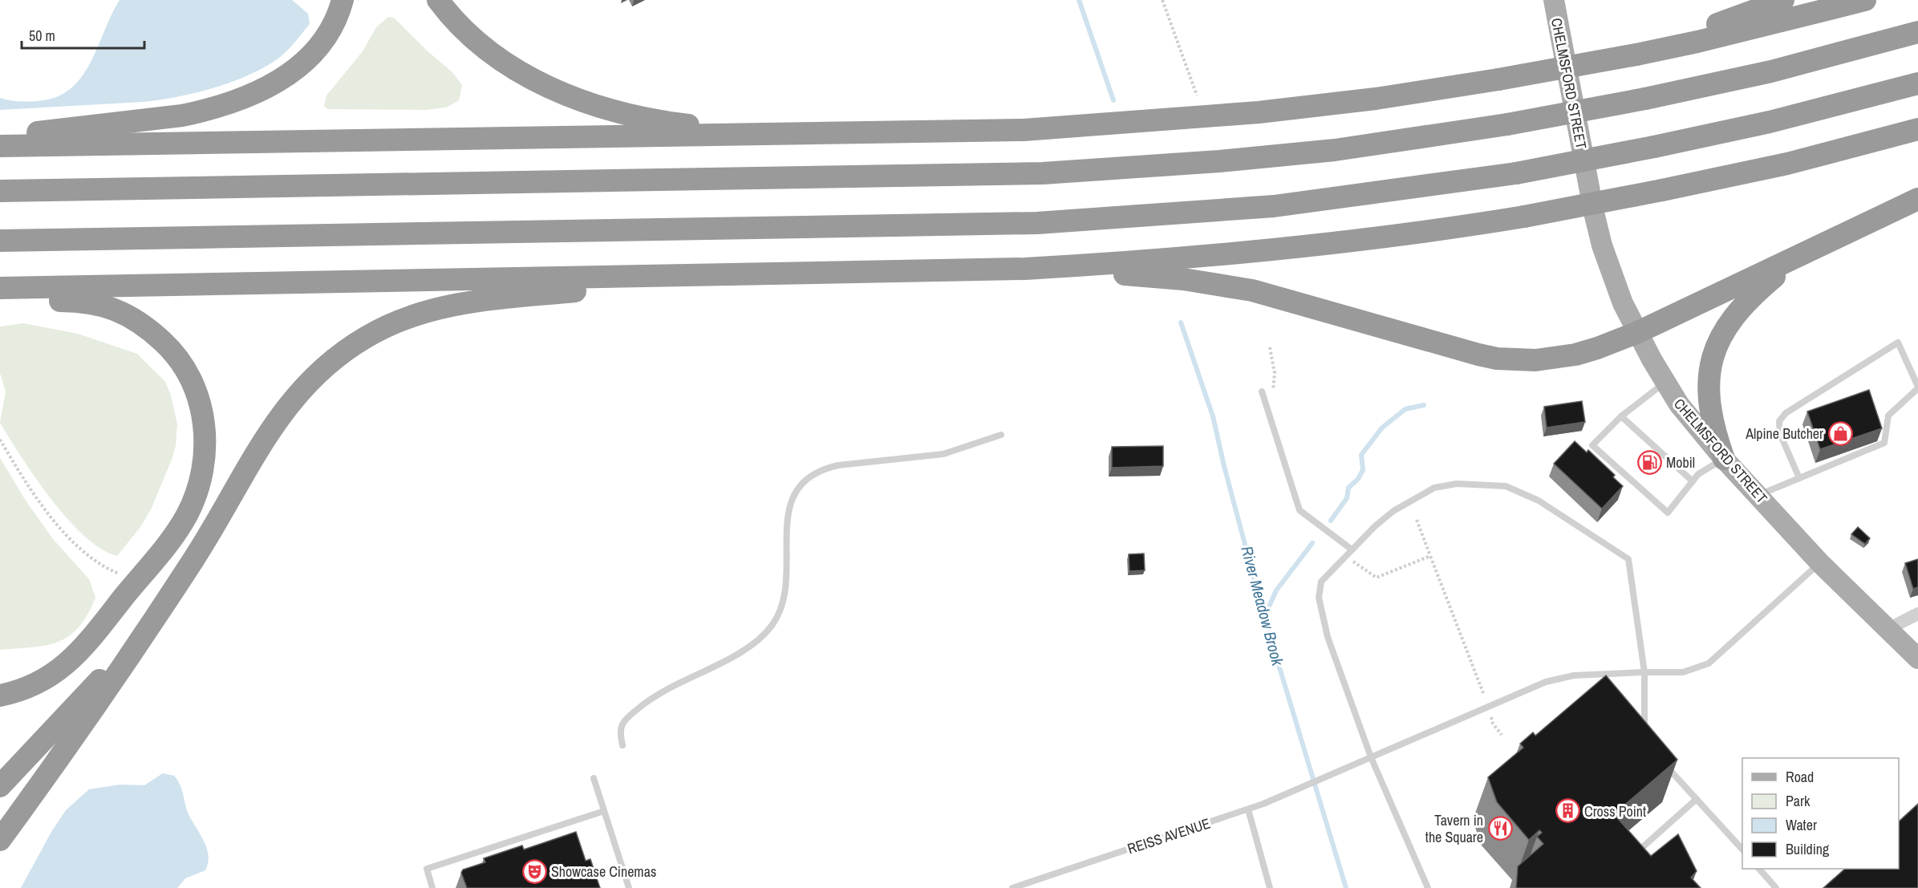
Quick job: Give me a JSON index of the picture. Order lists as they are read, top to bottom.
{
  "streets": {
    "main road": ["CHELMSFORD STREET"],
    "lane": ["REISS AVENUE"]
  },
  "crossings": [
    ["CHELMSFORD STREET", "REISS AVENUE"]
  ],
  "water": ["River Meadow Brook"],
  "places": {
    "shop": ["Alpine Butcher"],
    "fuel station": ["Mobil"],
    "building": ["Cross Point"],
    "restaurant": ["Tavern in the Square"],
    "theatre": ["Showcase Cinemas"]
  },
  "legend": [
    "Road",
    "Park",
    "Water",
    "Building"
  ],
  "scale_bar": "50 m"
}
